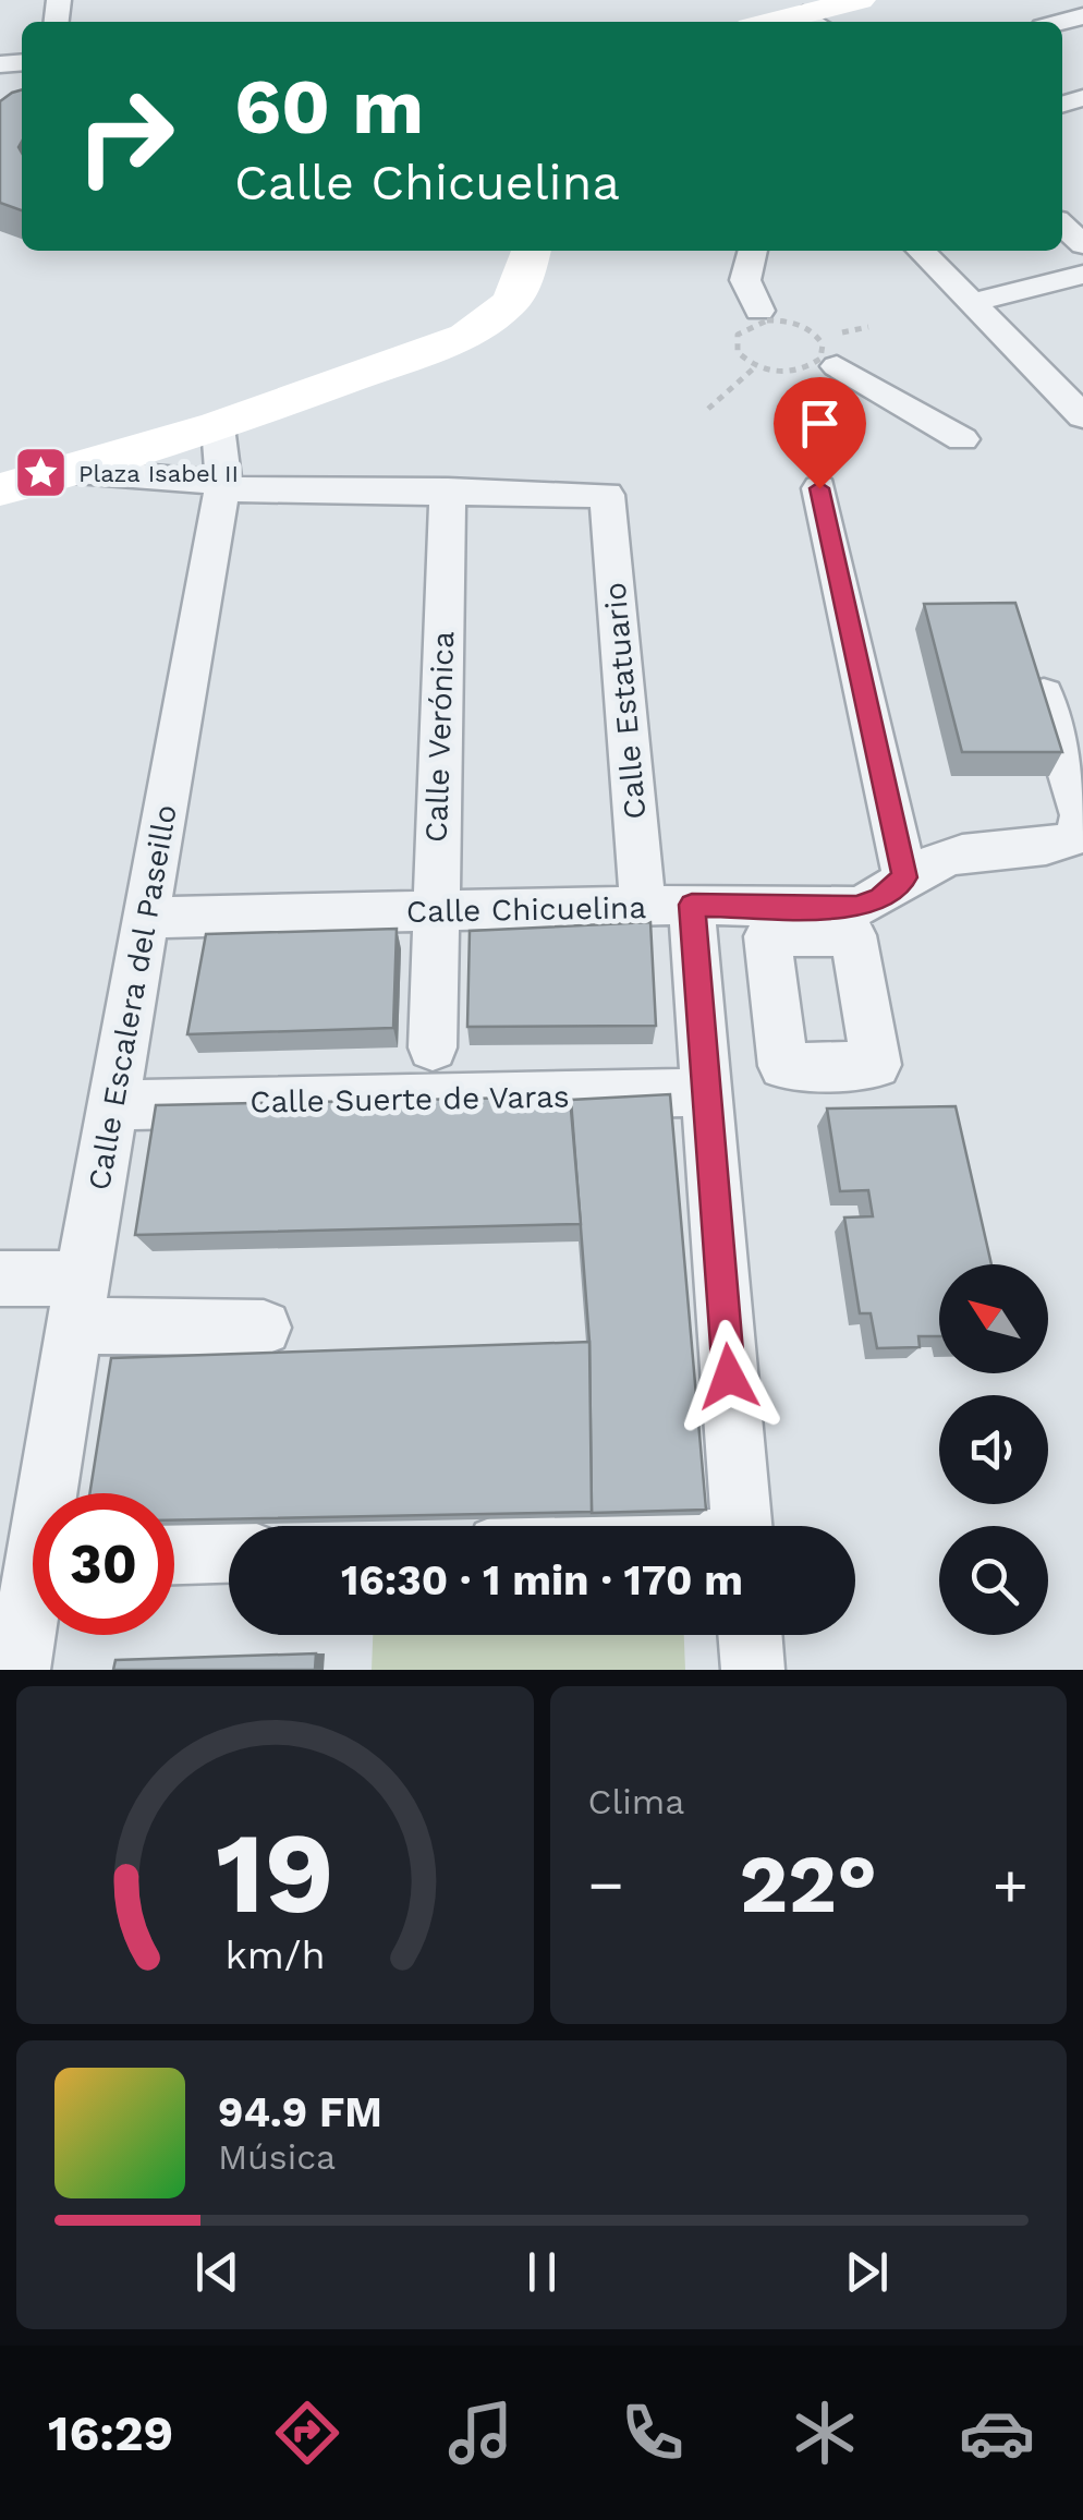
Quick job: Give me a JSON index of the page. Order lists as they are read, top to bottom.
{
  "streets": {
    "street": [
      "Calle Estatuario",
      "Calle Verónica",
      "Calle Chicuelina",
      "Calle Escalera del Paseillo",
      "Calle Suerte de Varas"
    ]
  },
  "crossings": [
    ["Calle Estatuario", "Calle Verónica"],
    ["Calle Estatuario", "Calle Chicuelina"],
    ["Calle Estatuario", "Calle Suerte de Varas"],
    ["Calle Verónica", "Calle Chicuelina"],
    ["Calle Chicuelina", "Calle Escalera del Paseillo"],
    ["Calle Escalera del Paseillo", "Calle Suerte de Varas"]
  ],
  "places": {
    "place": ["Plaza Isabel II"]
  },
  "north": "top left",
  "page": {
    "turn": ["60 m", "Calle Chicuelina"],
    "limit": "30",
    "trip": "16:30 · 1 min · 170 m",
    "tile": "Clima",
    "heat": ["−", "22°", "+"],
    "song": ["94.9 FM", "Música"],
    "tabs": "16:29",
    "gauge": ["19", "km/h"]
  }
}
